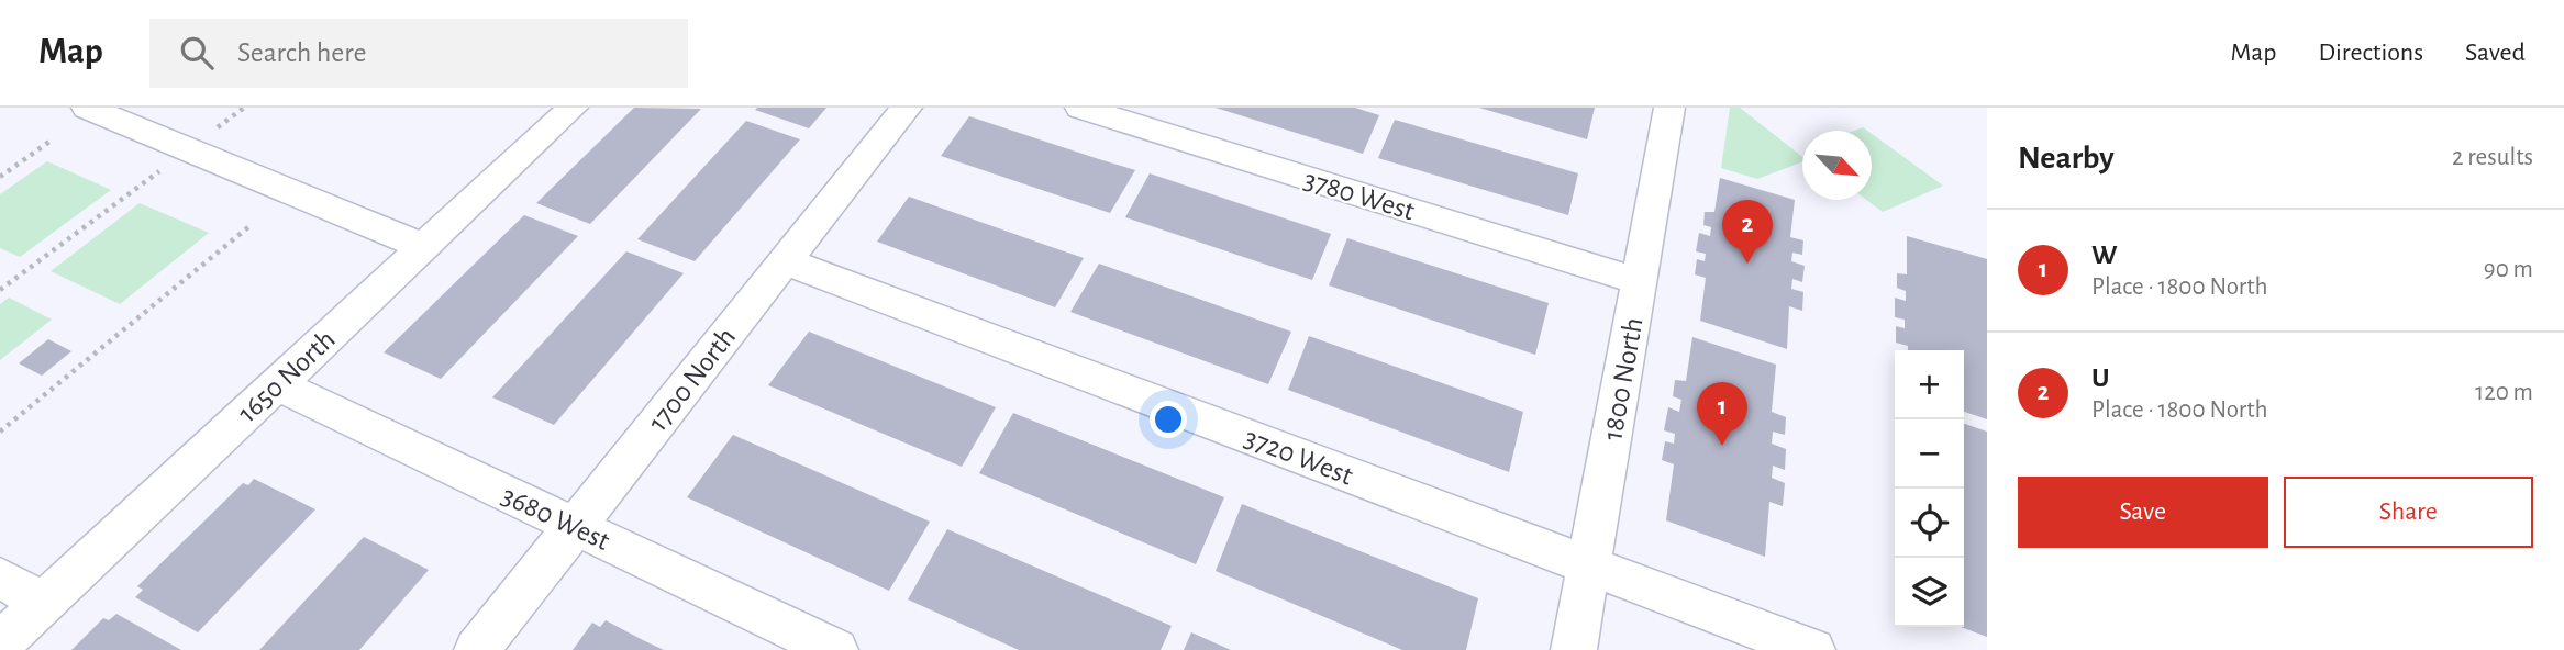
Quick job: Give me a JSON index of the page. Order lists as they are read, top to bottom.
{
  "streets": {
    "street": [
      "3780 West",
      "1650 North",
      "1700 North",
      "1800 North",
      "3720 West",
      "3680 West"
    ]
  },
  "crossings": [
    ["3780 West", "1800 North"],
    ["1650 North", "3680 West"],
    ["1700 North", "3720 West"],
    ["1700 North", "3680 West"],
    ["1800 North", "3720 West"]
  ],
  "north": "bottom right",
  "page": {
    "header": "Map",
    "search": "Search here",
    "nav": ["Map", "Directions", "Saved"],
    "heading": ["Nearby", "2 results"],
    "pins": ["2", "1"],
    "list": [
      {
        "mark": "1",
        "name": "W",
        "note": "Place · 1800 North",
        "value": "90 m"
      },
      {
        "mark": "2",
        "name": "U",
        "note": "Place · 1800 North",
        "value": "120 m"
      }
    ],
    "map_buttons": ["+", "−"],
    "buttons": ["Save", "Share"]
  }
}
